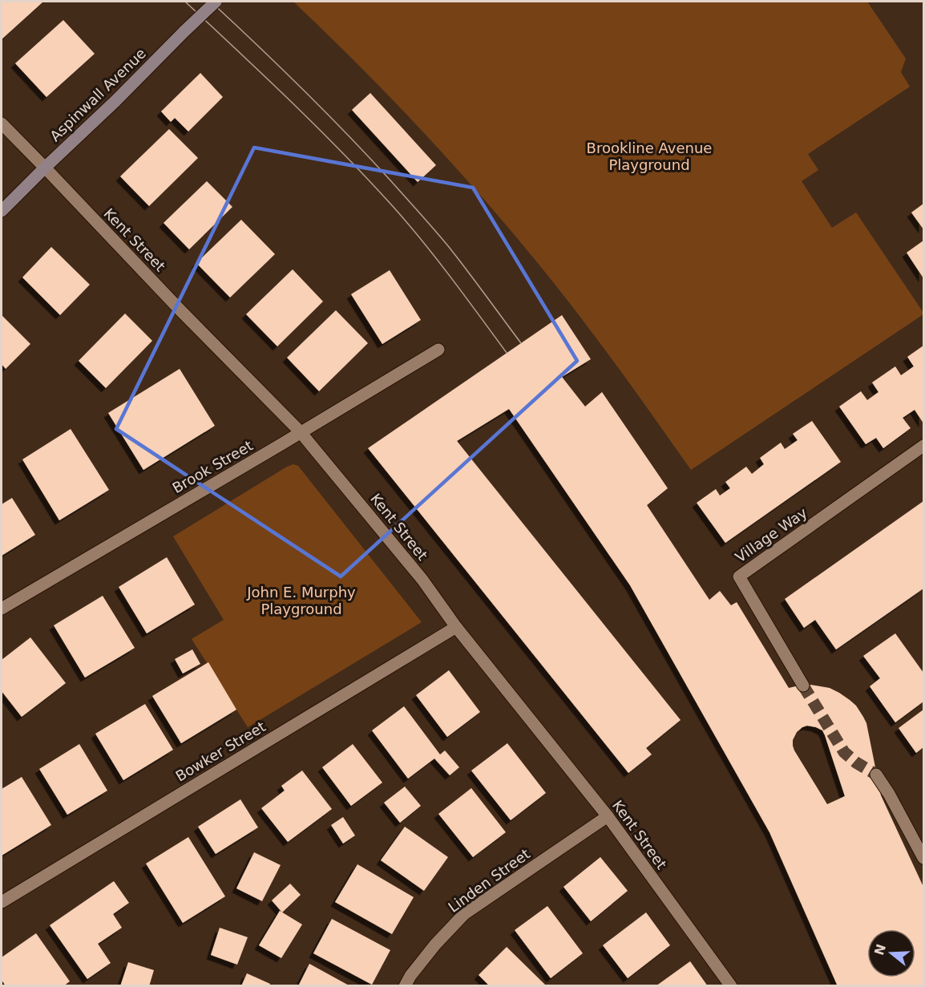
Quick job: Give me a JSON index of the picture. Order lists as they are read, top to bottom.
{
  "streets": {
    "main road": ["Aspinwall Avenue"],
    "street": [
      "Kent Street",
      "Brook Street",
      "Village Way",
      "Bowker Street",
      "Linden Street"
    ]
  },
  "crossings": [
    ["Aspinwall Avenue", "Kent Street"],
    ["Kent Street", "Brook Street"],
    ["Kent Street", "Bowker Street"],
    ["Kent Street", "Linden Street"]
  ],
  "parks": ["Brookline Avenue Playground", "John E. Murphy Playground"],
  "north": "left"
}
